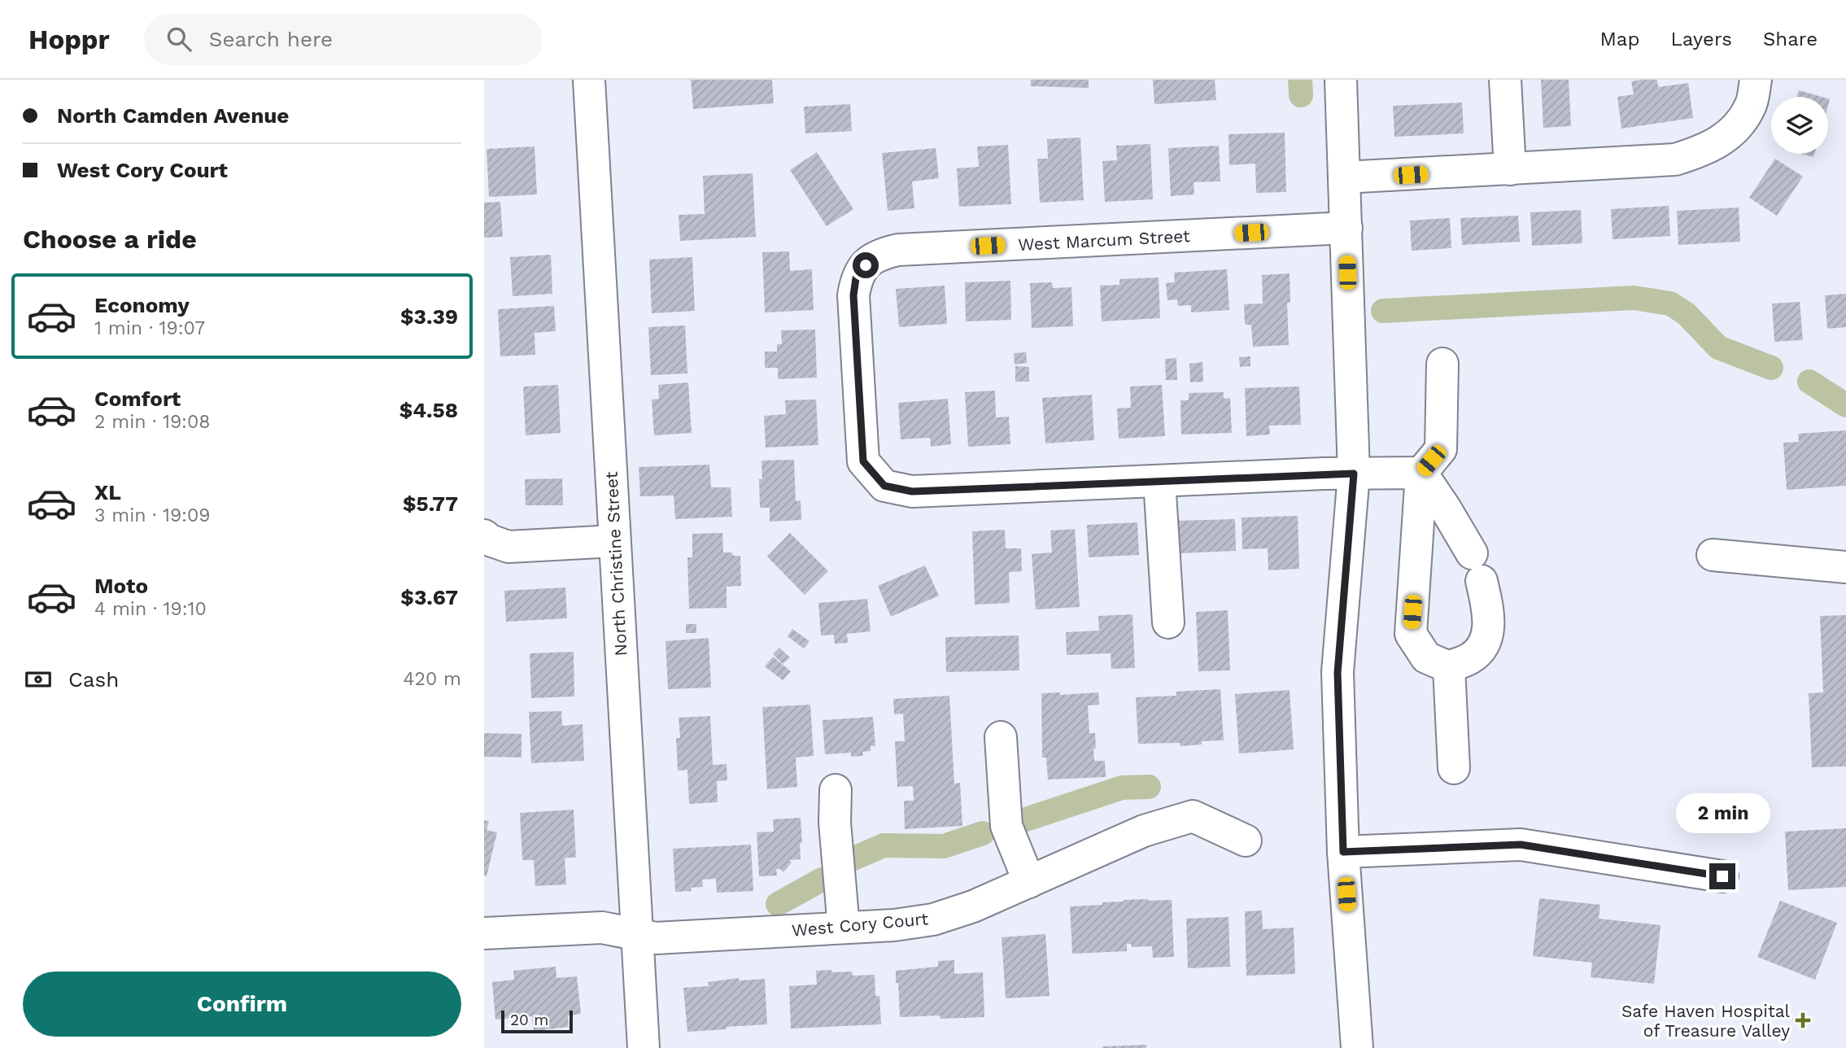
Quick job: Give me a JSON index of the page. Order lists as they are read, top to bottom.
{
  "streets": {
    "street": ["West Marcum Street", "North Christine Street", "West Cory Court"]
  },
  "crossings": [
    ["North Christine Street", "West Cory Court"]
  ],
  "places": {
    "health": ["Safe Haven Hospital of Treasure Valley"]
  },
  "scale_bar": "20 m",
  "page": {
    "header": "Hoppr",
    "search": "Search here",
    "nav": ["Map", "Layers", "Share"],
    "banner": ["North Camden Avenue", "West Cory Court"],
    "heading": "Choose a ride",
    "list": [
      {
        "name": "Economy",
        "note": "1 min · 19:07",
        "value": "$3.39"
      },
      {
        "name": "Comfort",
        "note": "2 min · 19:08",
        "value": "$4.58"
      },
      {
        "name": "XL",
        "note": "3 min · 19:09",
        "value": "$5.77"
      },
      {
        "name": "Moto",
        "note": "4 min · 19:10",
        "value": "$3.67"
      }
    ],
    "pay": ["Cash", "420 m"],
    "bubble": "2 min",
    "buttons": "Confirm",
    "scale": "20 m"
  }
}
